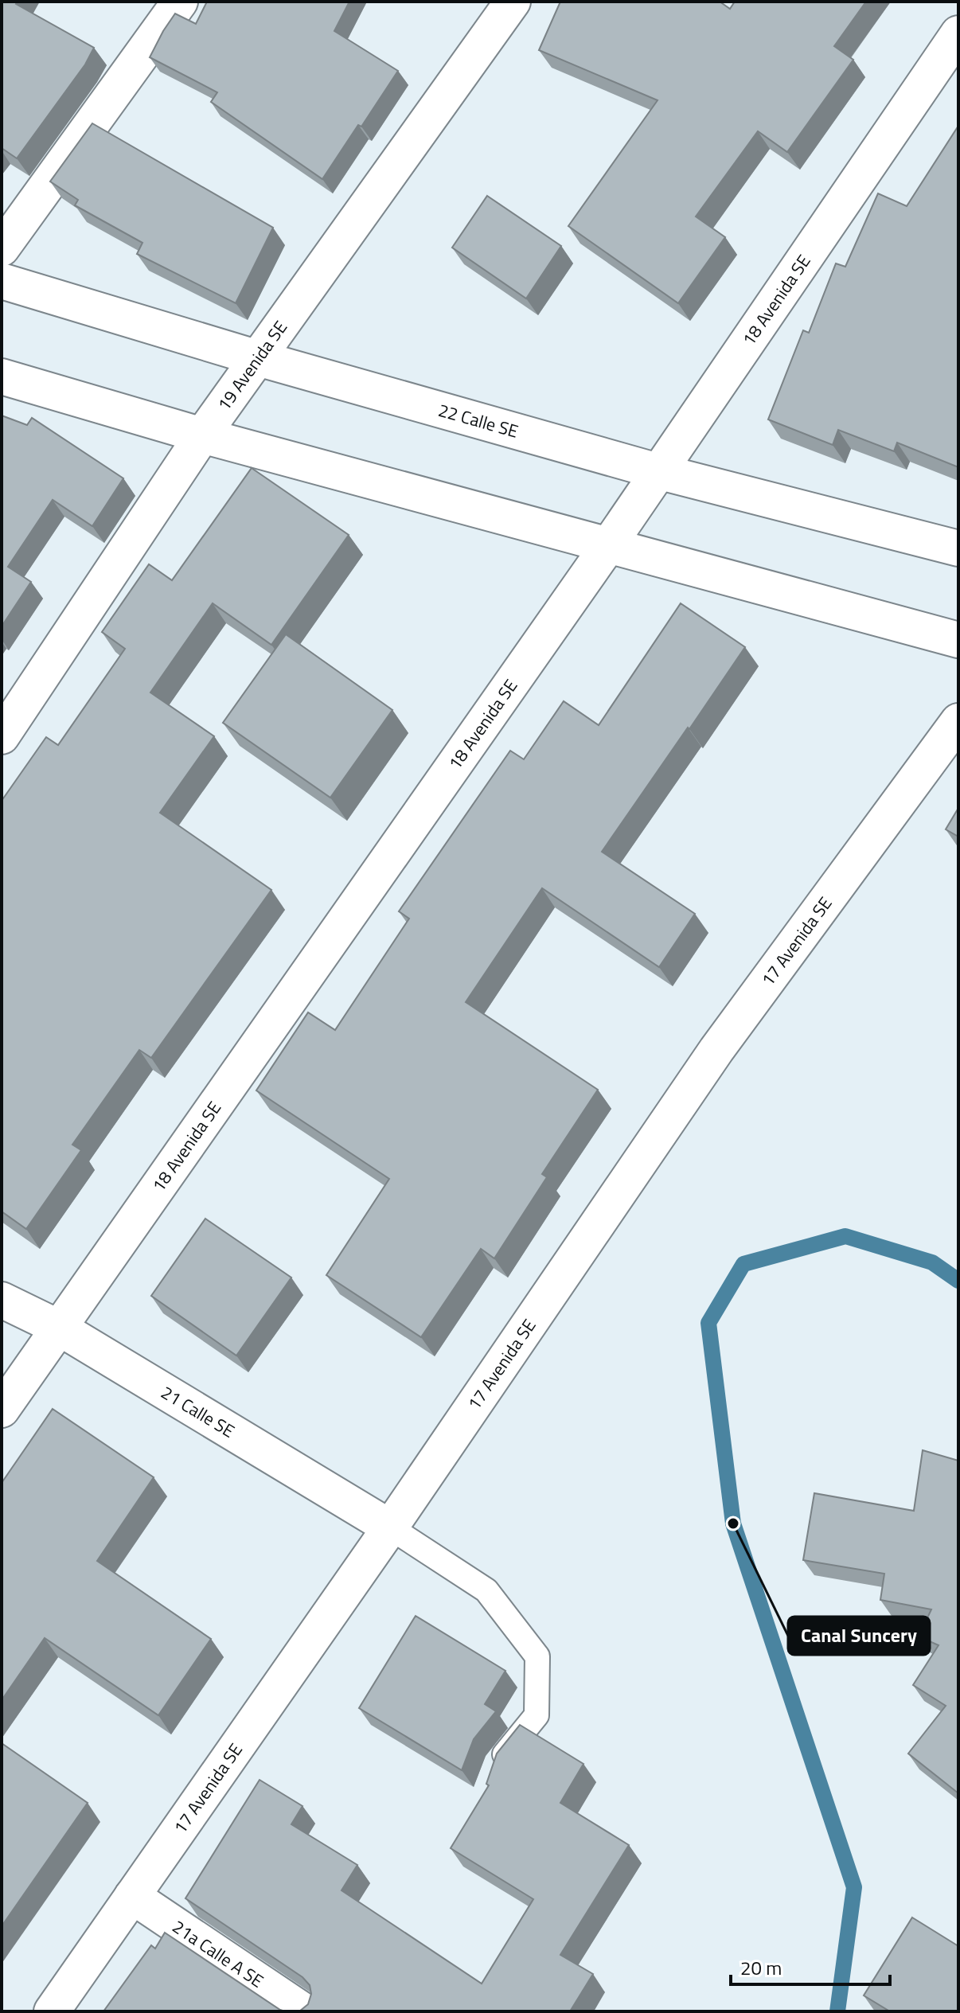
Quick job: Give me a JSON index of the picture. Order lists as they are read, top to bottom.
{
  "streets": {
    "street": [
      "18 Avenida SE",
      "19 Avenida SE",
      "22 Calle SE",
      "17 Avenida SE",
      "21 Calle SE",
      "21a Calle A SE"
    ]
  },
  "crossings": [
    ["18 Avenida SE", "22 Calle SE"],
    ["18 Avenida SE", "21 Calle SE"],
    ["19 Avenida SE", "22 Calle SE"],
    ["17 Avenida SE", "21 Calle SE"],
    ["17 Avenida SE", "21a Calle A SE"]
  ],
  "places": ["Canal Suncery"],
  "scale_bar": "20 m"
}
